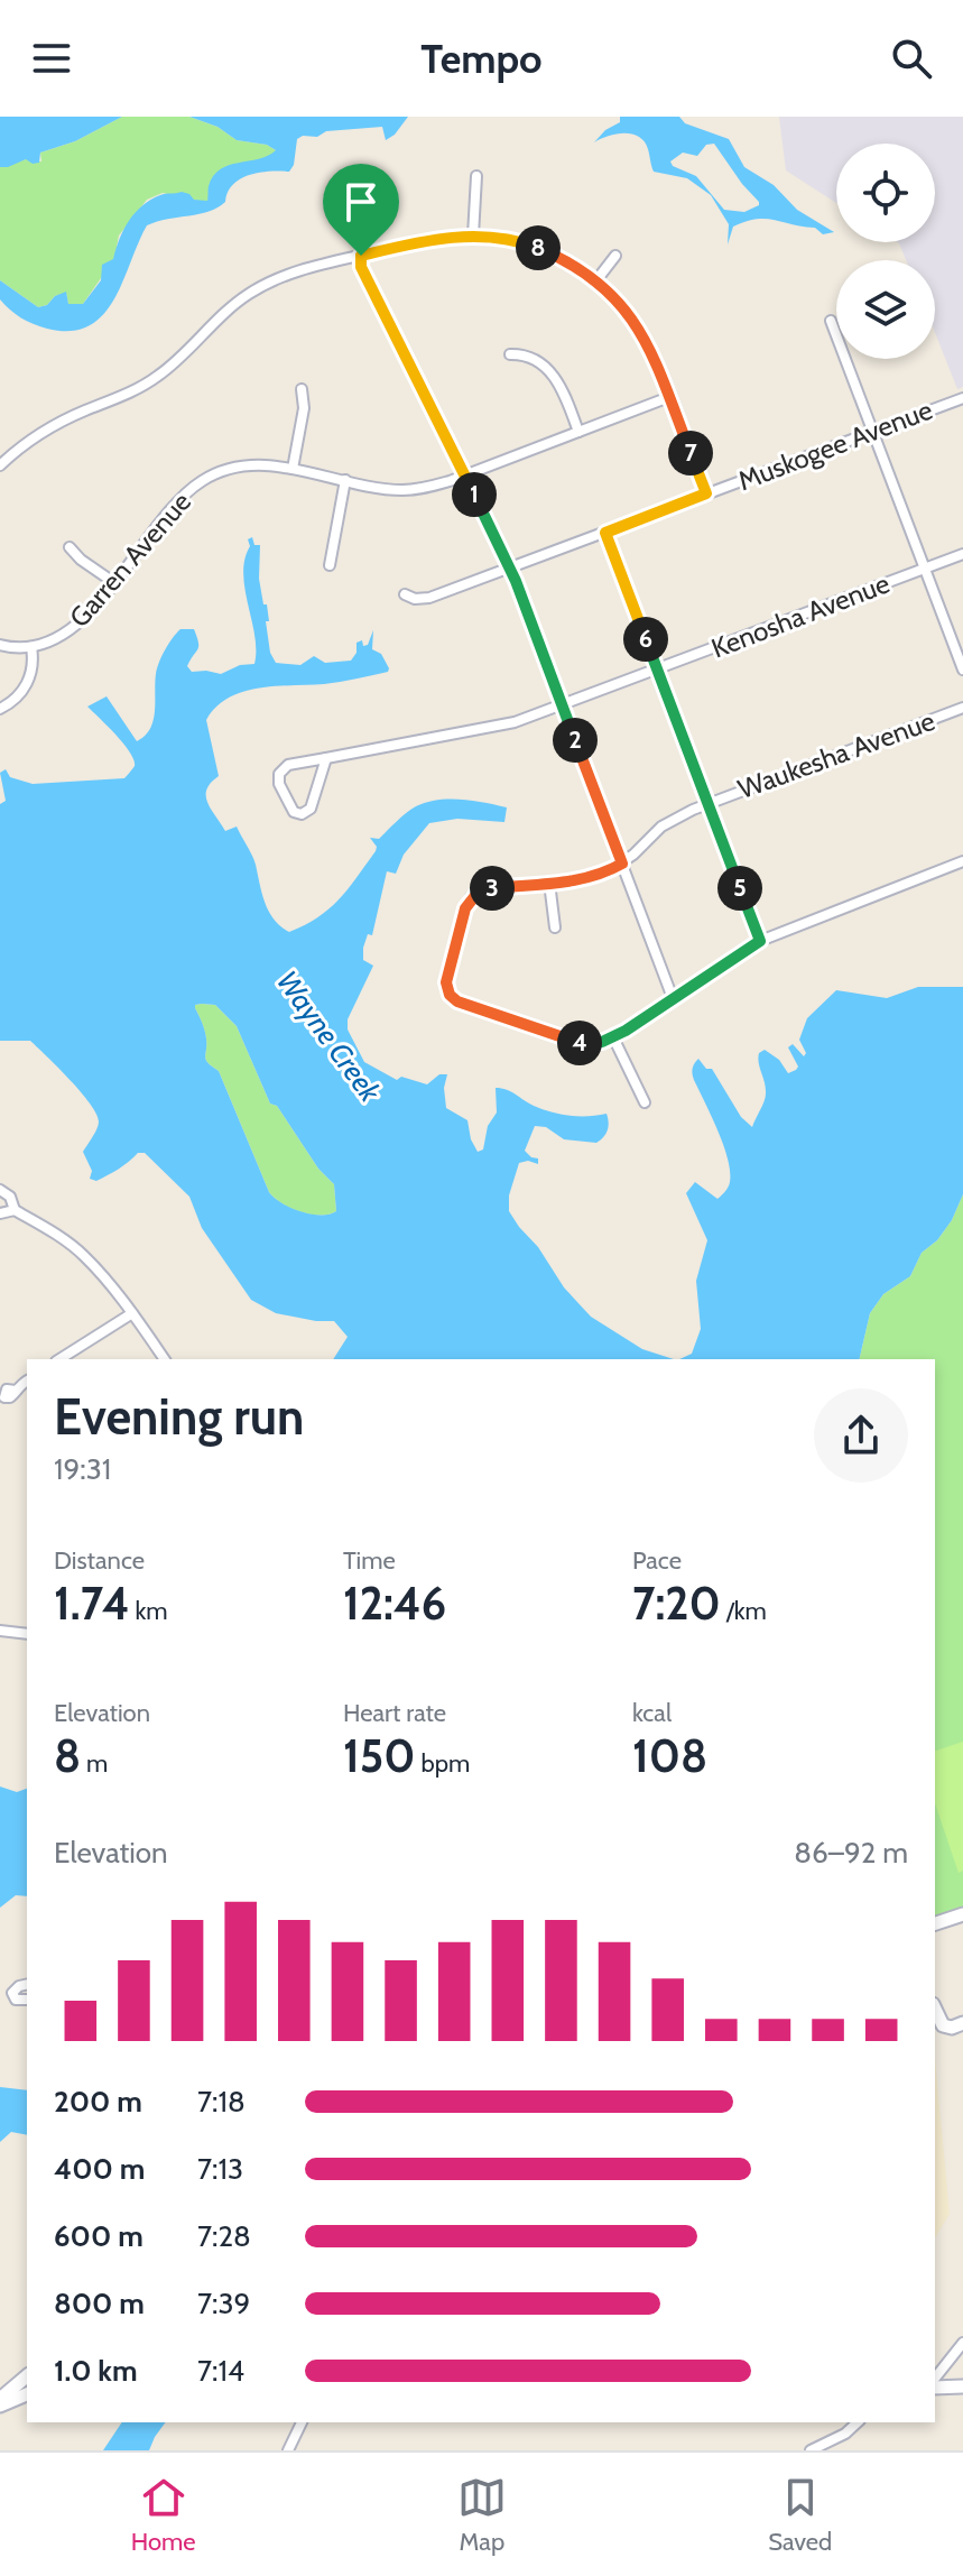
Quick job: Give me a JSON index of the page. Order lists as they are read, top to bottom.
{
  "streets": {
    "street": [
      "Muskogee Avenue",
      "Garren Avenue",
      "Kenosha Avenue",
      "Waukesha Avenue"
    ]
  },
  "water": ["Wayne Creek"],
  "page": {
    "header": "Tempo",
    "pins": [
      "8",
      "7",
      "1",
      "6",
      "2",
      "3",
      "5",
      "4"
    ],
    "heading": ["Evening run", "19:31"],
    "stats": [
      ["Distance", "1.74 km"],
      ["Time", "12:46"],
      ["Pace", "7:20 /km"],
      ["Elevation", "8 m"],
      ["Heart rate", "150 bpm"],
      ["kcal", "108"]
    ],
    "chart": ["Elevation", "86–92 m"],
    "list": [
      {
        "name": "200 m",
        "note": "7:18"
      },
      {
        "name": "400 m",
        "note": "7:13"
      },
      {
        "name": "600 m",
        "note": "7:28"
      },
      {
        "name": "800 m",
        "note": "7:39"
      },
      {
        "name": "1.0 km",
        "note": "7:14"
      }
    ],
    "tabs": ["Home", "Map", "Saved"]
  }
}
